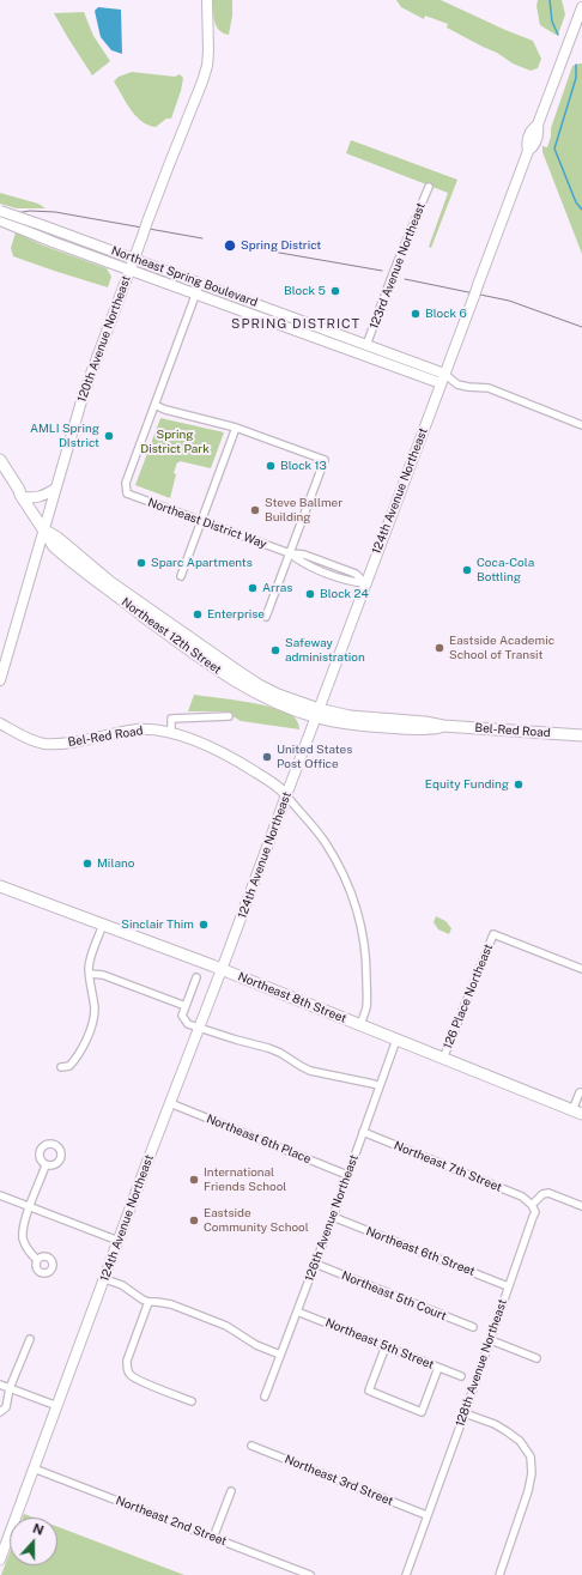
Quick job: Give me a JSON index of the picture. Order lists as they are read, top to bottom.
{
  "streets": {
    "main road": ["Northeast 12th Street", "Bel-Red Road", "Northeast 8th Street"],
    "street": [
      "123rd Avenue Northeast",
      "Northeast Spring Boulevard",
      "120th Avenue Northeast",
      "124th Avenue Northeast",
      "Northeast District Way",
      "126 Place Northeast",
      "Northeast 6th Place",
      "Northeast 7th Street",
      "126th Avenue Northeast",
      "Northeast 6th Street",
      "Northeast 5th Court",
      "Northeast 5th Street",
      "128th Avenue Northeast",
      "Northeast 3rd Street",
      "Northeast 2nd Street"
    ]
  },
  "crossings": [
    ["123rd Avenue Northeast", "Northeast Spring Boulevard"],
    ["Northeast Spring Boulevard", "120th Avenue Northeast"],
    ["Northeast Spring Boulevard", "124th Avenue Northeast"],
    ["120th Avenue Northeast", "Northeast 12th Street"],
    ["124th Avenue Northeast", "Northeast District Way"],
    ["124th Avenue Northeast", "Northeast 12th Street"],
    ["124th Avenue Northeast", "Bel-Red Road"],
    ["124th Avenue Northeast", "Northeast 8th Street"],
    ["124th Avenue Northeast", "Northeast 6th Place"],
    ["124th Avenue Northeast", "Northeast 2nd Street"],
    ["Northeast 12th Street", "Bel-Red Road"],
    ["126 Place Northeast", "Northeast 8th Street"],
    ["Northeast 8th Street", "126th Avenue Northeast"],
    ["Northeast 6th Place", "126th Avenue Northeast"],
    ["Northeast 7th Street", "126th Avenue Northeast"],
    ["Northeast 7th Street", "128th Avenue Northeast"],
    ["126th Avenue Northeast", "Northeast 6th Street"],
    ["126th Avenue Northeast", "Northeast 5th Court"],
    ["126th Avenue Northeast", "Northeast 5th Street"],
    ["Northeast 6th Street", "128th Avenue Northeast"],
    ["128th Avenue Northeast", "Northeast 3rd Street"]
  ],
  "districts": ["SPRING DISTRICT"],
  "parks": ["Spring District Park"],
  "places": [
    "Spring District",
    "Block 5",
    "Block 6",
    "AMLI Spring DIstrict",
    "Block 13",
    "Steve Ballmer Building",
    "Sparc Apartments",
    "Coca-Cola Bottling",
    "Arras",
    "Block 24",
    "Enterprise",
    "Eastside Academic School of Transit",
    "Safeway administration",
    "United States Post Office",
    "Equity Funding",
    "Milano",
    "Sinclair Thim",
    "International Friends School",
    "Eastside Community School"
  ],
  "north": "top"
}
